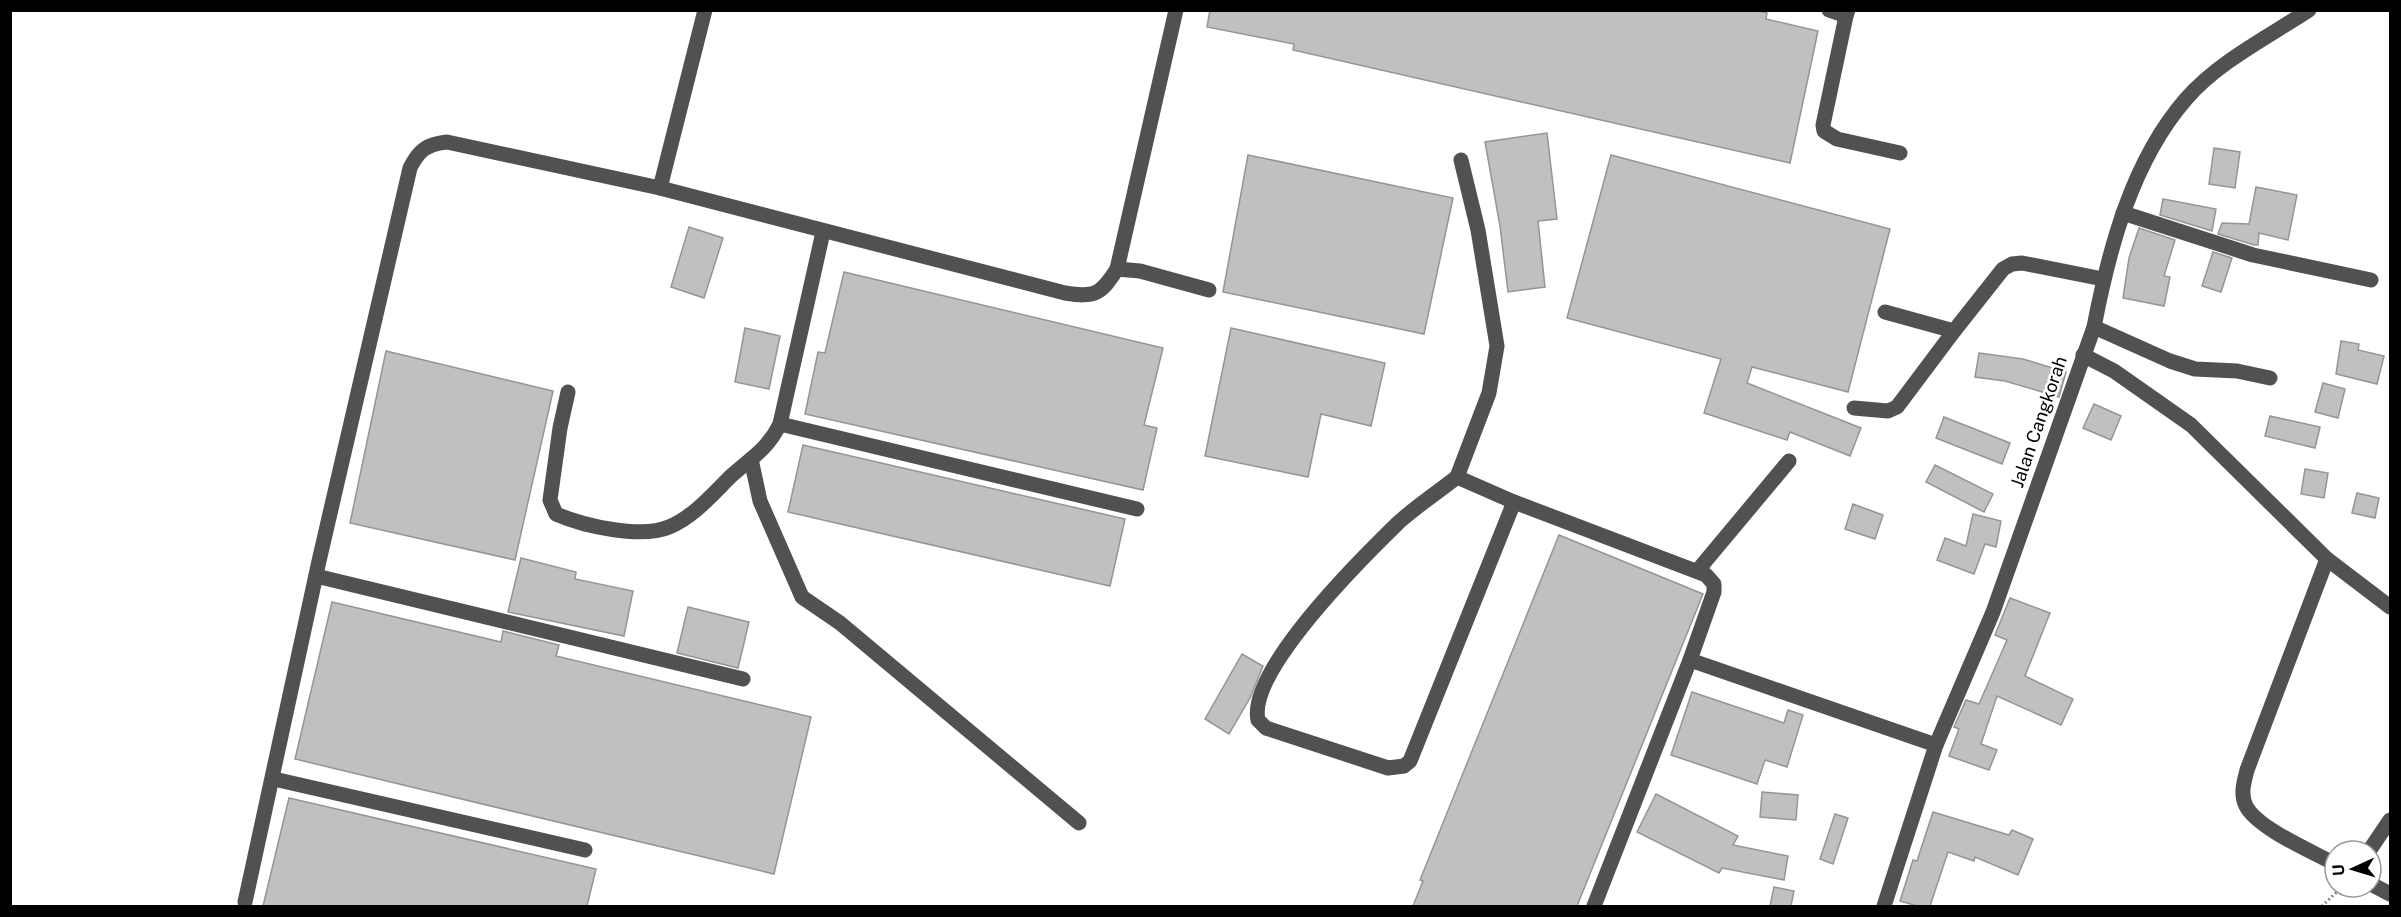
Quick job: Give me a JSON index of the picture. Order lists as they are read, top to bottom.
{
  "streets": {
    "street": ["Jalan Cangkorah"]
  },
  "north": "left"
}
